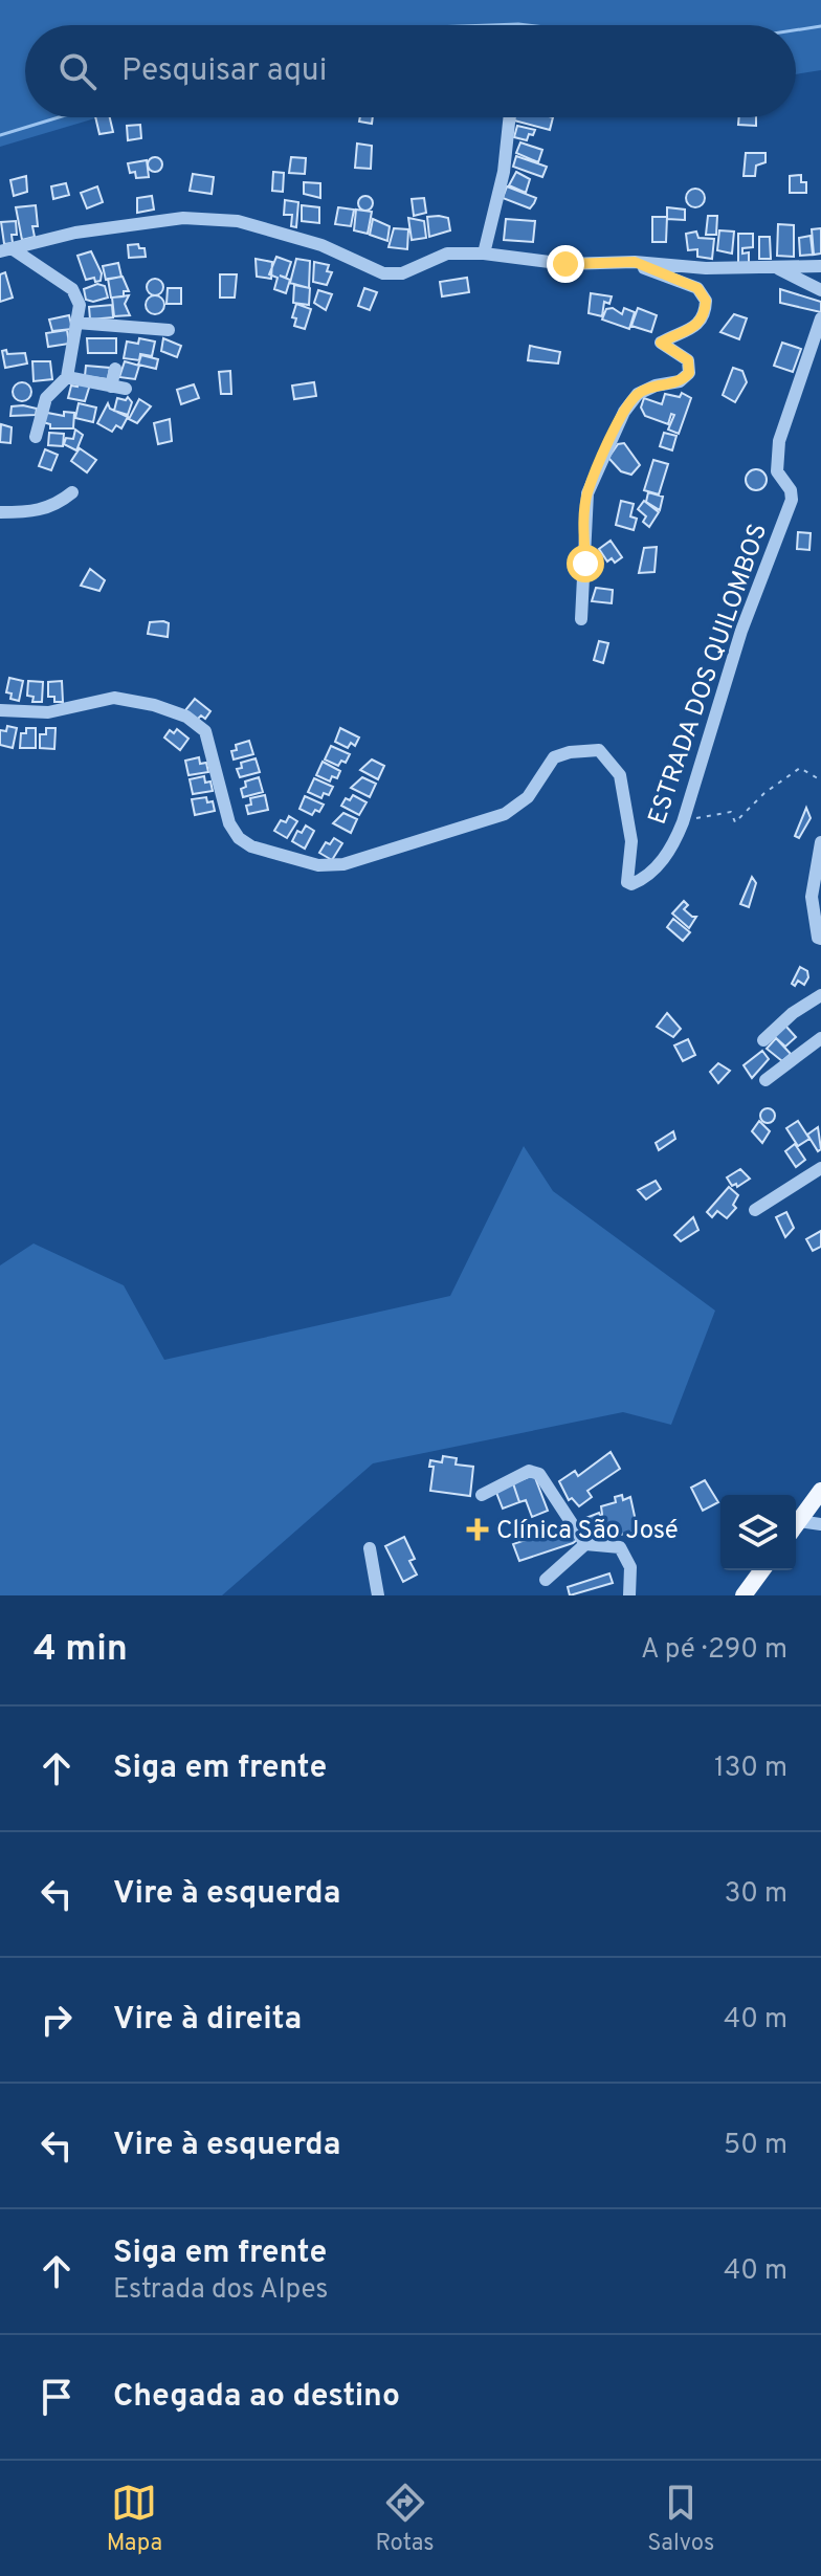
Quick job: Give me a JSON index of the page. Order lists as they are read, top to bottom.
{
  "streets": {
    "street": ["ESTRADA DOS QUILOMBOS"]
  },
  "places": {
    "health": ["Clínica São José"]
  },
  "page": {
    "search": "Pesquisar aqui",
    "heading": ["4 min", "A pé · 290 m"],
    "list": [
      ["Siga em frente", "130 m"],
      ["Vire à esquerda", "30 m"],
      ["Vire à direita", "40 m"],
      ["Vire à esquerda", "50 m"],
      ["Siga em frente", "Estrada dos Alpes", "40 m"],
      "Chegada ao destino"
    ],
    "nav": ["Mapa", "Rotas", "Salvos"]
  }
}
